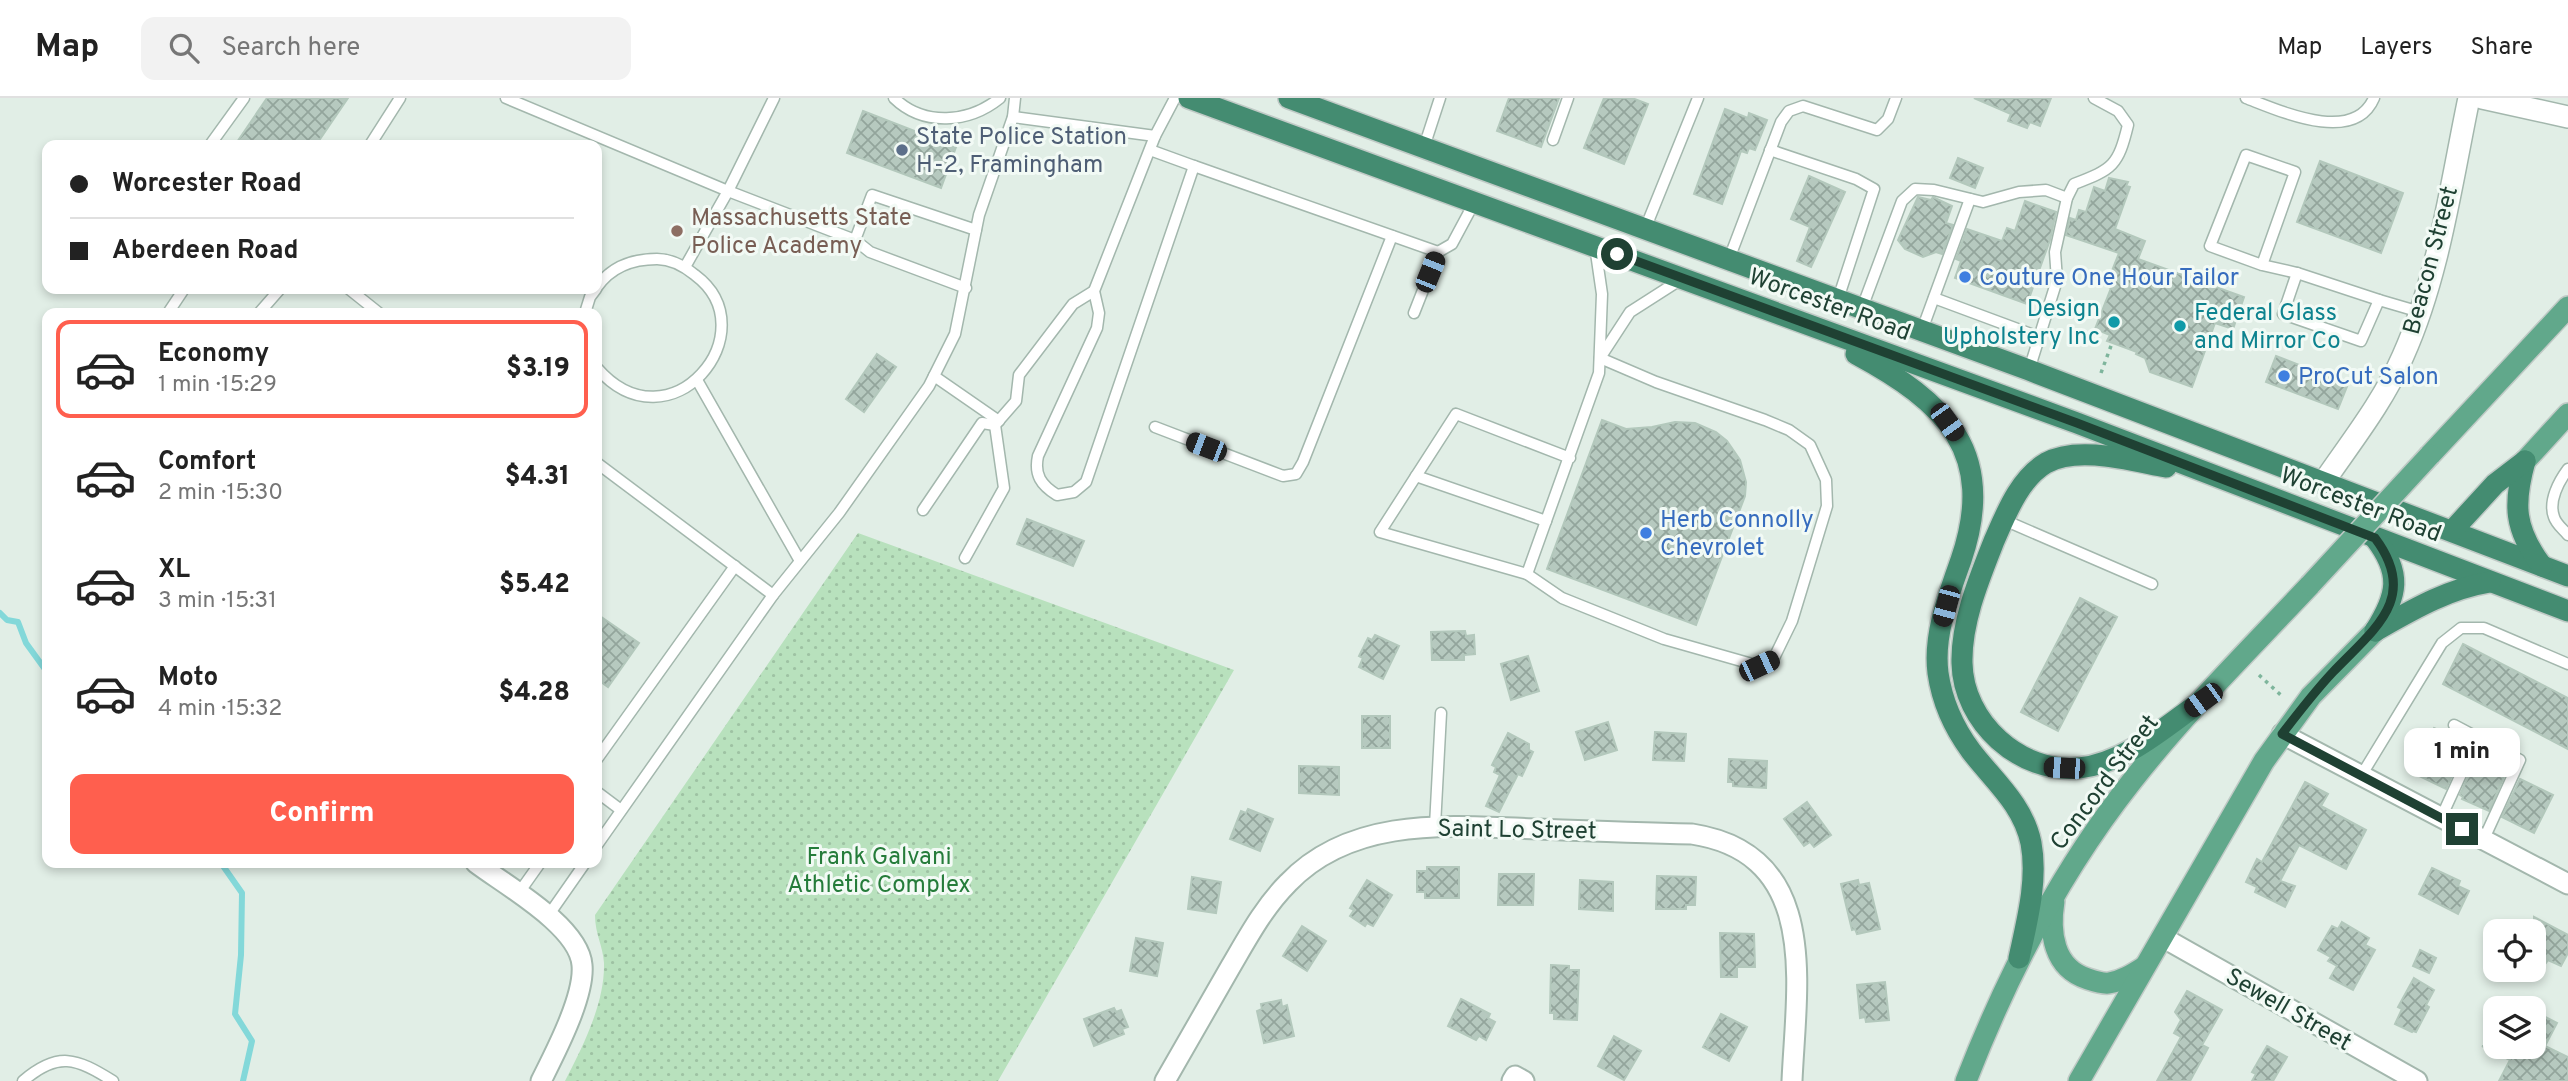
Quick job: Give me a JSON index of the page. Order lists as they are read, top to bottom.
{
  "streets": {
    "highway": ["Worcester Road"],
    "main road": ["Concord Street"],
    "street": ["Beacon Street", "Saint Lo Street", "Sewell Street"]
  },
  "crossings": [
    ["Beacon Street", "Worcester Road"]
  ],
  "parks": ["Frank Galvani Athletic Complex"],
  "places": [
    "State Police Station H-2, Framingham",
    "Massachusetts State Police Academy",
    "Couture One Hour Tailor",
    "Design Upholstery Inc",
    "Federal Glass and Mirror Co",
    "ProCut Salon",
    "Herb Connolly Chevrolet"
  ],
  "page": {
    "header": "Map",
    "search": "Search here",
    "nav": ["Map", "Layers", "Share"],
    "banner": ["Worcester Road", "Aberdeen Road"],
    "list": [
      {
        "name": "Economy",
        "note": "1 min · 15:29",
        "value": "$3.19"
      },
      {
        "name": "Comfort",
        "note": "2 min · 15:30",
        "value": "$4.31"
      },
      {
        "name": "XL",
        "note": "3 min · 15:31",
        "value": "$5.42"
      },
      {
        "name": "Moto",
        "note": "4 min · 15:32",
        "value": "$4.28"
      }
    ],
    "bubble": "1 min",
    "buttons": "Confirm"
  }
}
